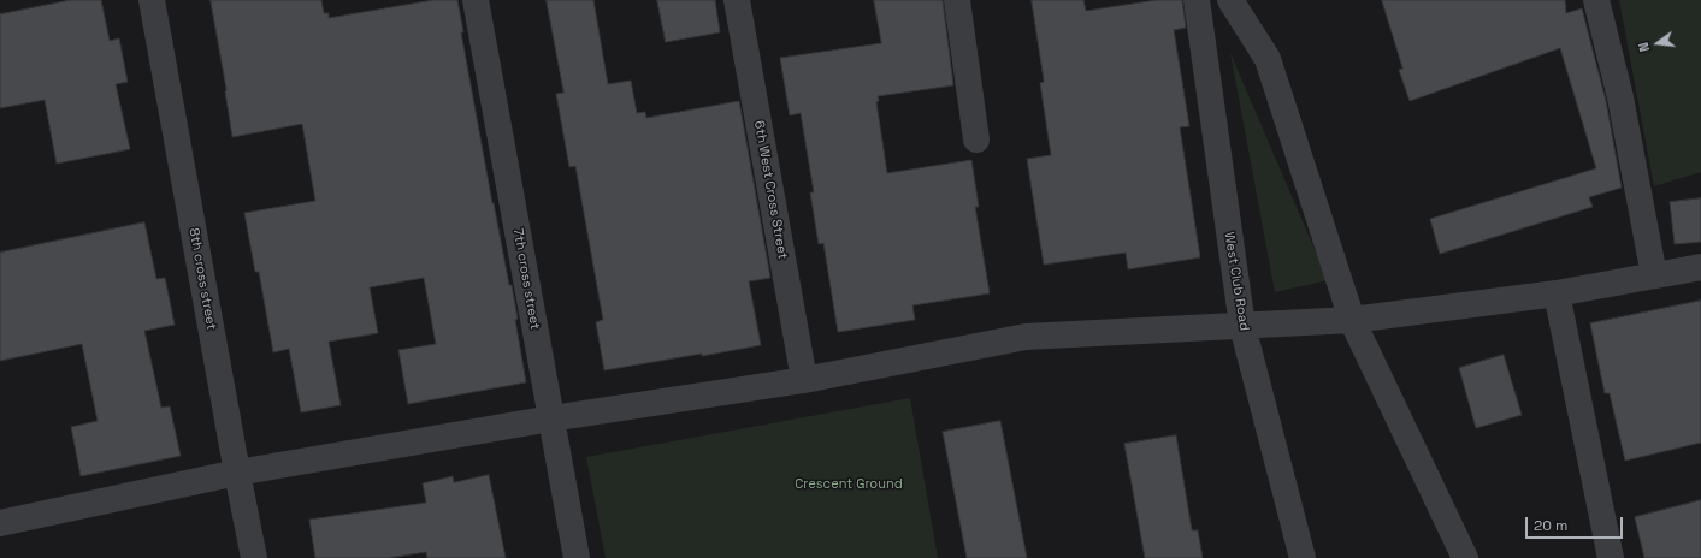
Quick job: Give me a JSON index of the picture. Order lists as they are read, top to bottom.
{
  "streets": {
    "street": [
      "6th West Cross Street",
      "8th cross street",
      "7th cross street",
      "West Club Road"
    ]
  },
  "parks": ["Crescent Ground"],
  "scale_bar": "20 m",
  "north": "left"
}
